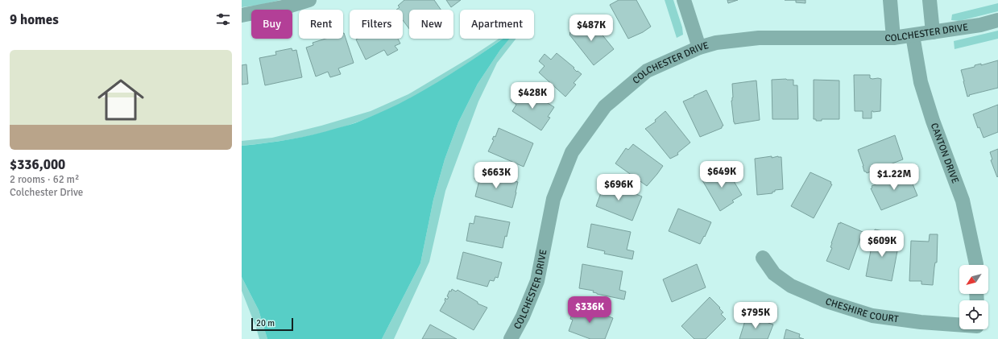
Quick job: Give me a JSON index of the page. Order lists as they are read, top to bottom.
{
  "streets": {
    "street": ["COLCHESTER DRIVE", "CANTON DRIVE", "CHESHIRE COURT"]
  },
  "crossings": [
    ["COLCHESTER DRIVE", "CANTON DRIVE"]
  ],
  "scale_bar": "20 m",
  "north": "bottom left",
  "page": {
    "heading": "9 homes",
    "chip": [
      "Buy",
      "Rent",
      "Filters",
      "New",
      "Apartment"
    ],
    "price": [
      "$487K",
      "$428K",
      "$649K",
      "$663K",
      "$1.22M",
      "$696K",
      "$609K",
      "$336K",
      "$795K"
    ],
    "list": [
      {
        "name": "$336,000",
        "note": "2 rooms · 62 m² · Colchester Drive"
      }
    ],
    "scale": "20 m"
  }
}
